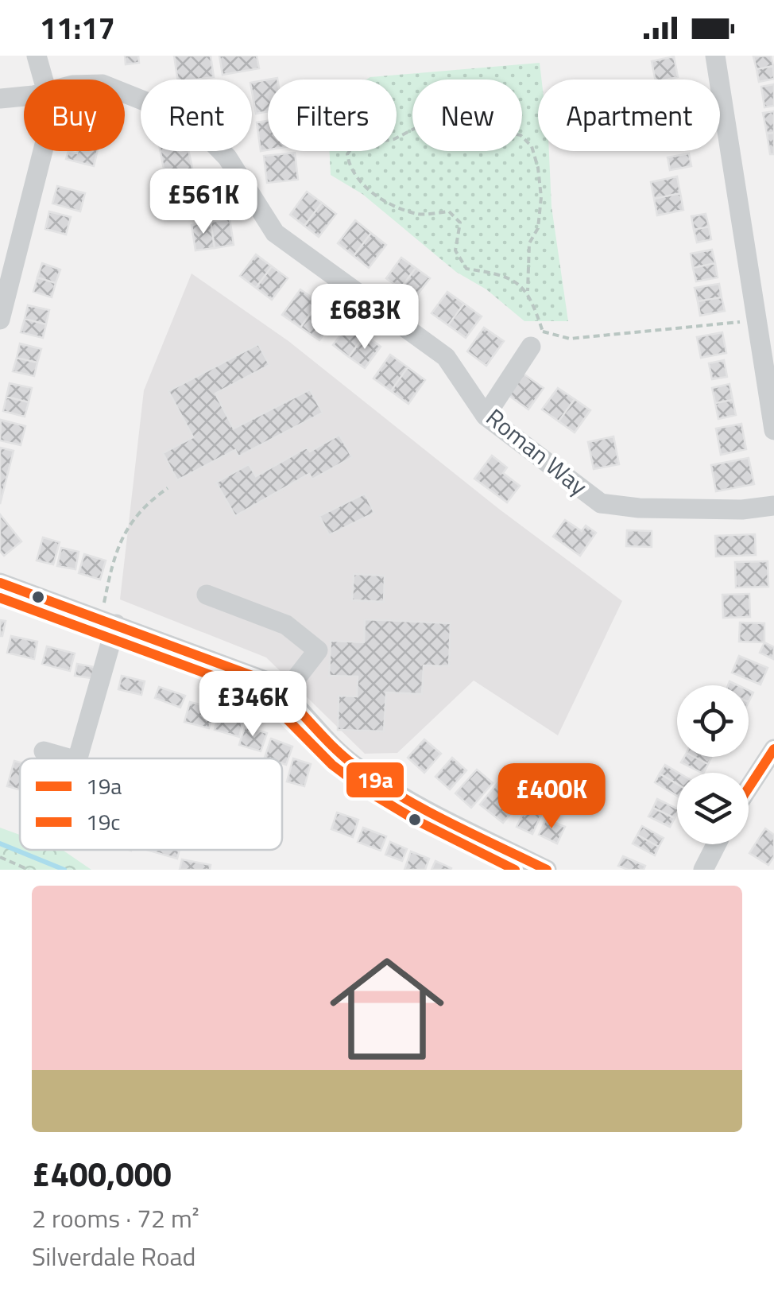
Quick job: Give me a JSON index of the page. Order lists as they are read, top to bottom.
{
  "streets": {
    "street": ["Roman Way"]
  },
  "lines": ["transit line 19a", "transit line 19c"],
  "legend": ["19a", "19c"],
  "page": {
    "status": "11:17",
    "chip": [
      "Buy",
      "Rent",
      "Filters",
      "New",
      "Apartment"
    ],
    "price": [
      "£561K",
      "£683K",
      "£346K",
      "£400K"
    ],
    "list": [
      {
        "name": "£400,000",
        "note": "2 rooms · 72 m² · Silverdale Road"
      }
    ]
  }
}
